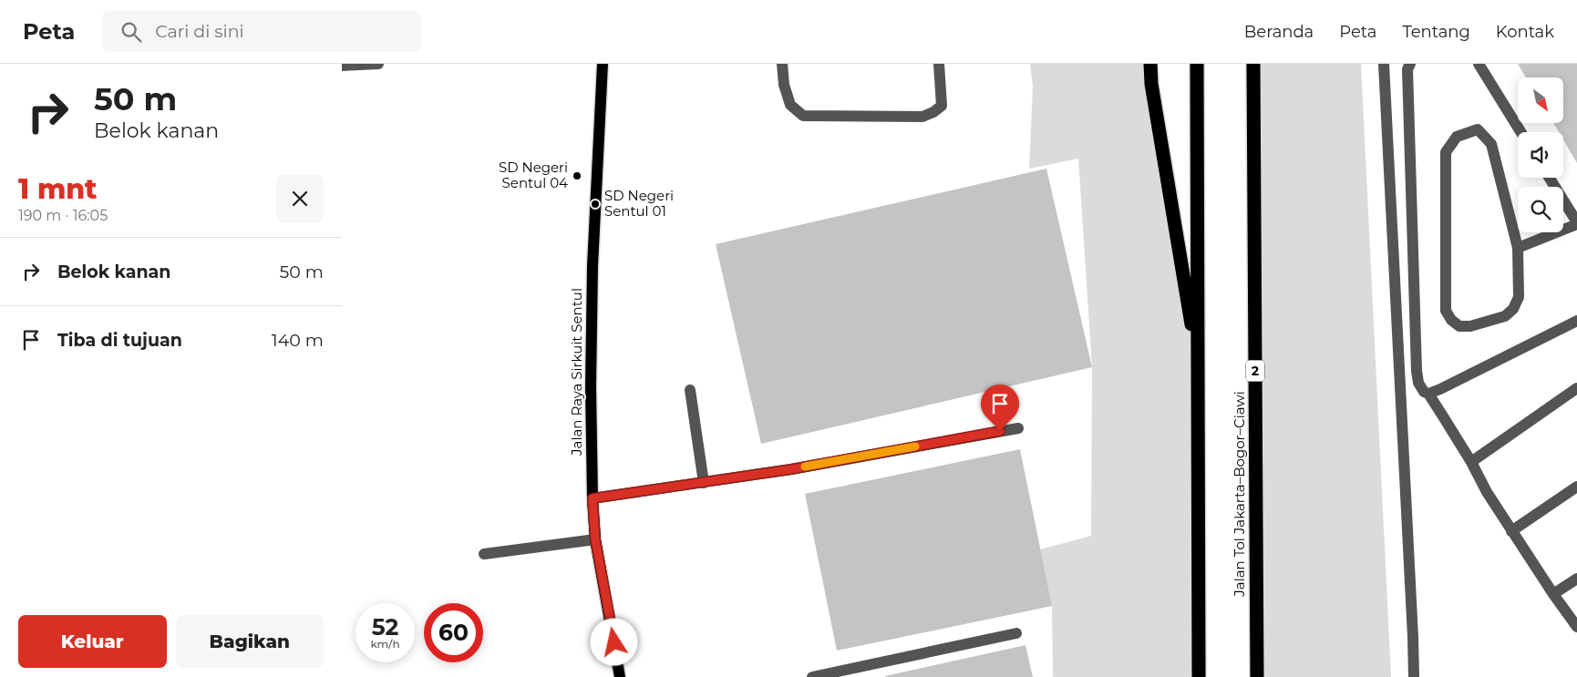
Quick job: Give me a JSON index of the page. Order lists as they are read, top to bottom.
{
  "streets": {
    "highway": ["2", "Jalan Tol Jakarta–Bogor–Ciawi"],
    "main road": ["Jalan Raya Sirkuit Sentul"]
  },
  "places": ["SD Negeri Sentul 04", "SD Negeri Sentul 01"],
  "north": "bottom right",
  "page": {
    "header": "Peta",
    "search": "Cari di sini",
    "nav": [
      "Beranda",
      "Peta",
      "Tentang",
      "Kontak"
    ],
    "turn": ["50 m", "Belok kanan"],
    "heading": ["1 mnt", "190 m · 16:05"],
    "list": [
      {
        "name": "Belok kanan",
        "value": "50 m"
      },
      {
        "name": "Tiba di tujuan",
        "value": "140 m"
      }
    ],
    "speed": "52 km/h",
    "limit": "60",
    "buttons": ["Keluar", "Bagikan"]
  }
}
